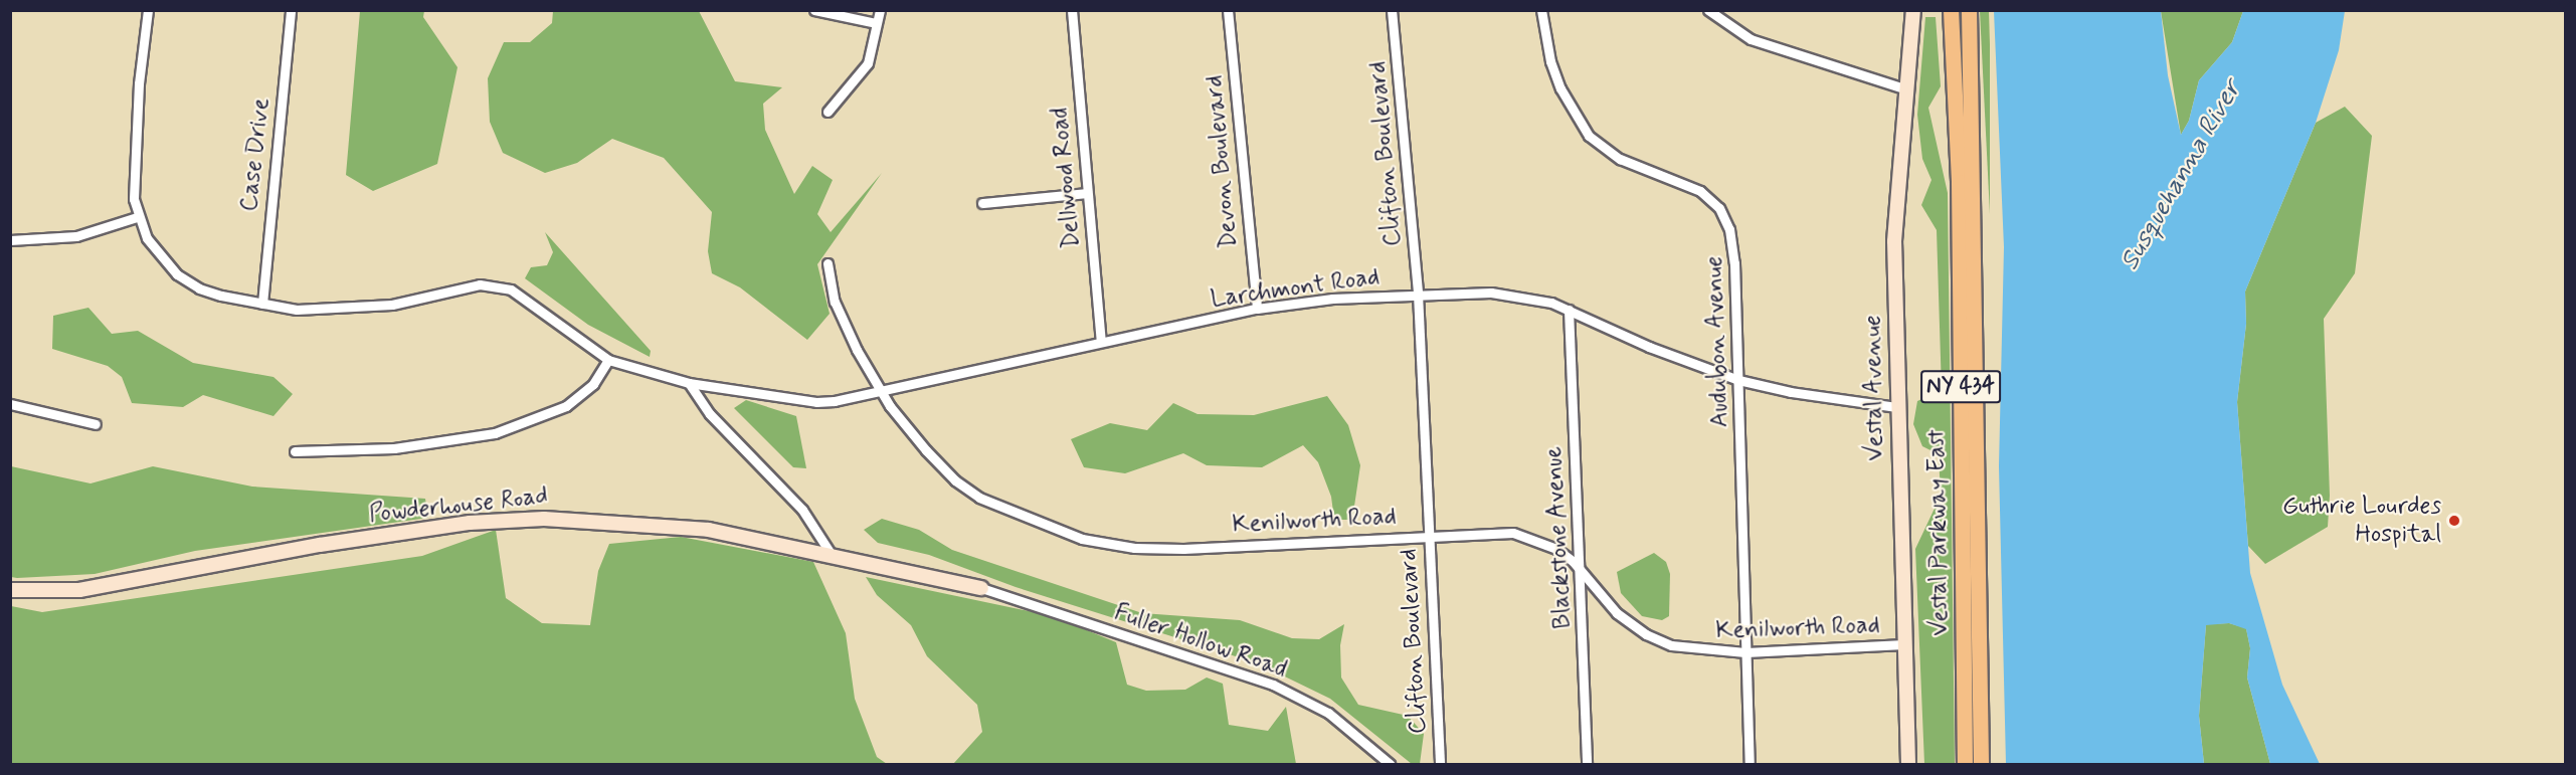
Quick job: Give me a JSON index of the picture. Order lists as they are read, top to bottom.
{
  "streets": {
    "main road": ["NY 434", "Vestal Parkway East"],
    "street": [
      "Clifton Boulevard",
      "Case Drive",
      "Devon Boulevard",
      "Dellwood Road",
      "Larchmont Road",
      "Audubon Avenue",
      "Vestal Avenue",
      "Powderhouse Road",
      "Kenilworth Road",
      "Blackstone Avenue",
      "Fuller Hollow Road"
    ]
  },
  "crossings": [
    ["Clifton Boulevard", "Larchmont Road"],
    ["Clifton Boulevard", "Kenilworth Road"],
    ["Case Drive", "Larchmont Road"],
    ["Devon Boulevard", "Larchmont Road"],
    ["Dellwood Road", "Larchmont Road"],
    ["Larchmont Road", "Audubon Avenue"],
    ["Larchmont Road", "Vestal Avenue"],
    ["Larchmont Road", "Kenilworth Road"],
    ["Larchmont Road", "Blackstone Avenue"],
    ["Audubon Avenue", "Kenilworth Road"],
    ["Vestal Avenue", "Kenilworth Road"],
    ["Powderhouse Road", "Fuller Hollow Road"],
    ["Kenilworth Road", "Blackstone Avenue"]
  ],
  "water": ["Susquehanna River"],
  "places": ["Guthrie Lourdes Hospital"]
}
